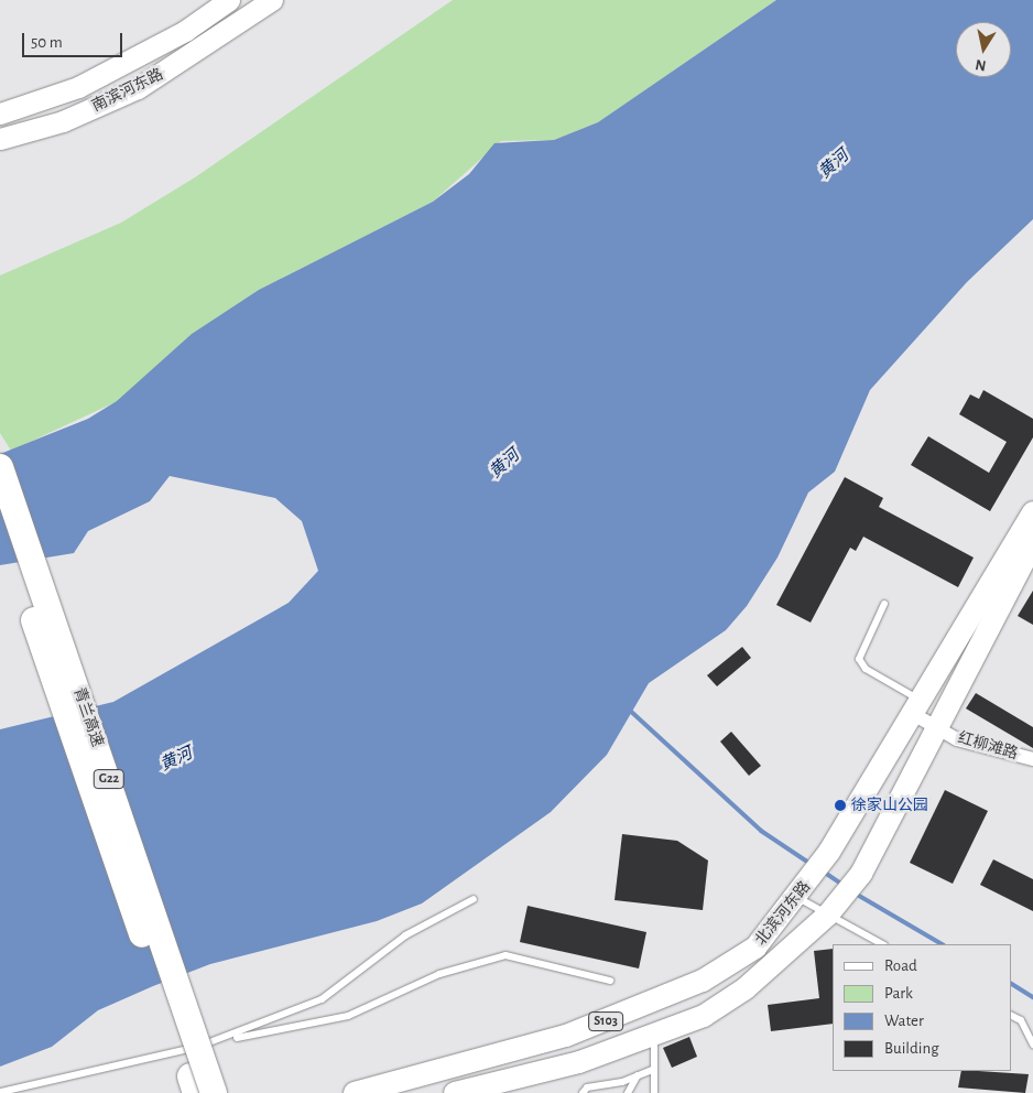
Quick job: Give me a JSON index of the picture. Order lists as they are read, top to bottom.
{
  "streets": {
    "highway": ["青兰高速", "G22"],
    "main road": ["南滨河东路", "北滨河东路", "S103"],
    "street": ["红柳滩路"]
  },
  "crossings": [
    ["红柳滩路", "北滨河东路"]
  ],
  "water": ["黄河"],
  "places": ["徐家山公园"],
  "legend": [
    "Road",
    "Park",
    "Water",
    "Building"
  ],
  "scale_bar": "50 m",
  "north": "bottom"
}
